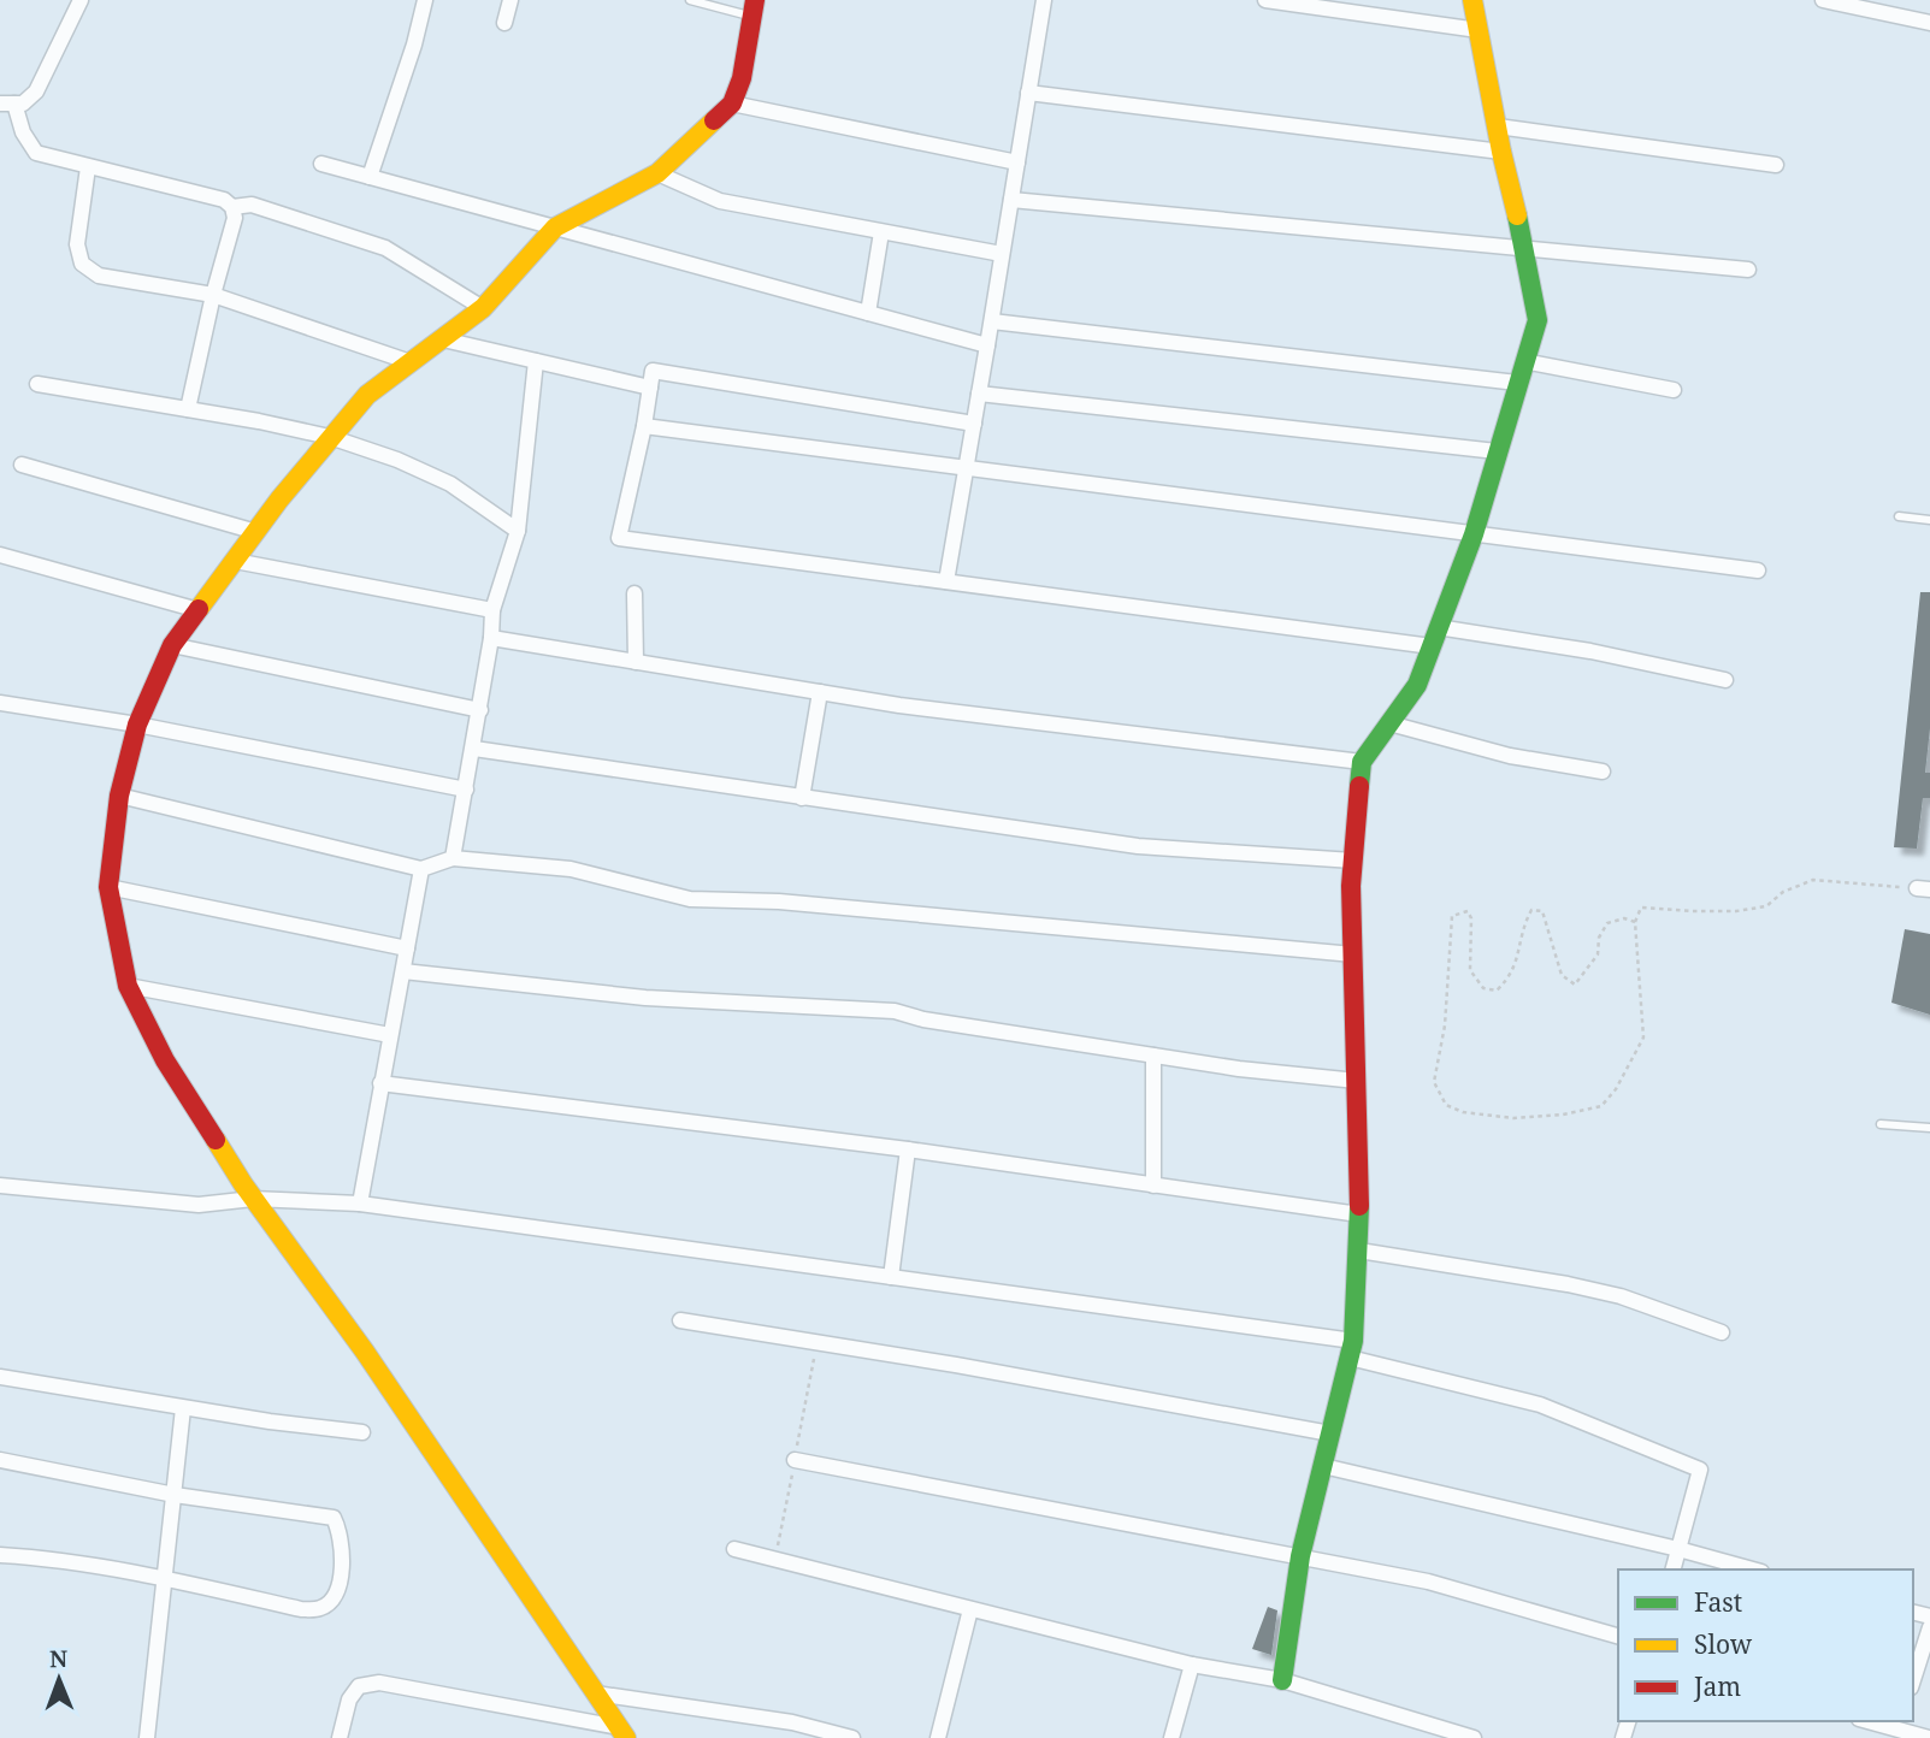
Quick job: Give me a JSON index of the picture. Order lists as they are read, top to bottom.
{
  "legend": ["Fast", "Slow", "Jam"],
  "north": "top"
}
